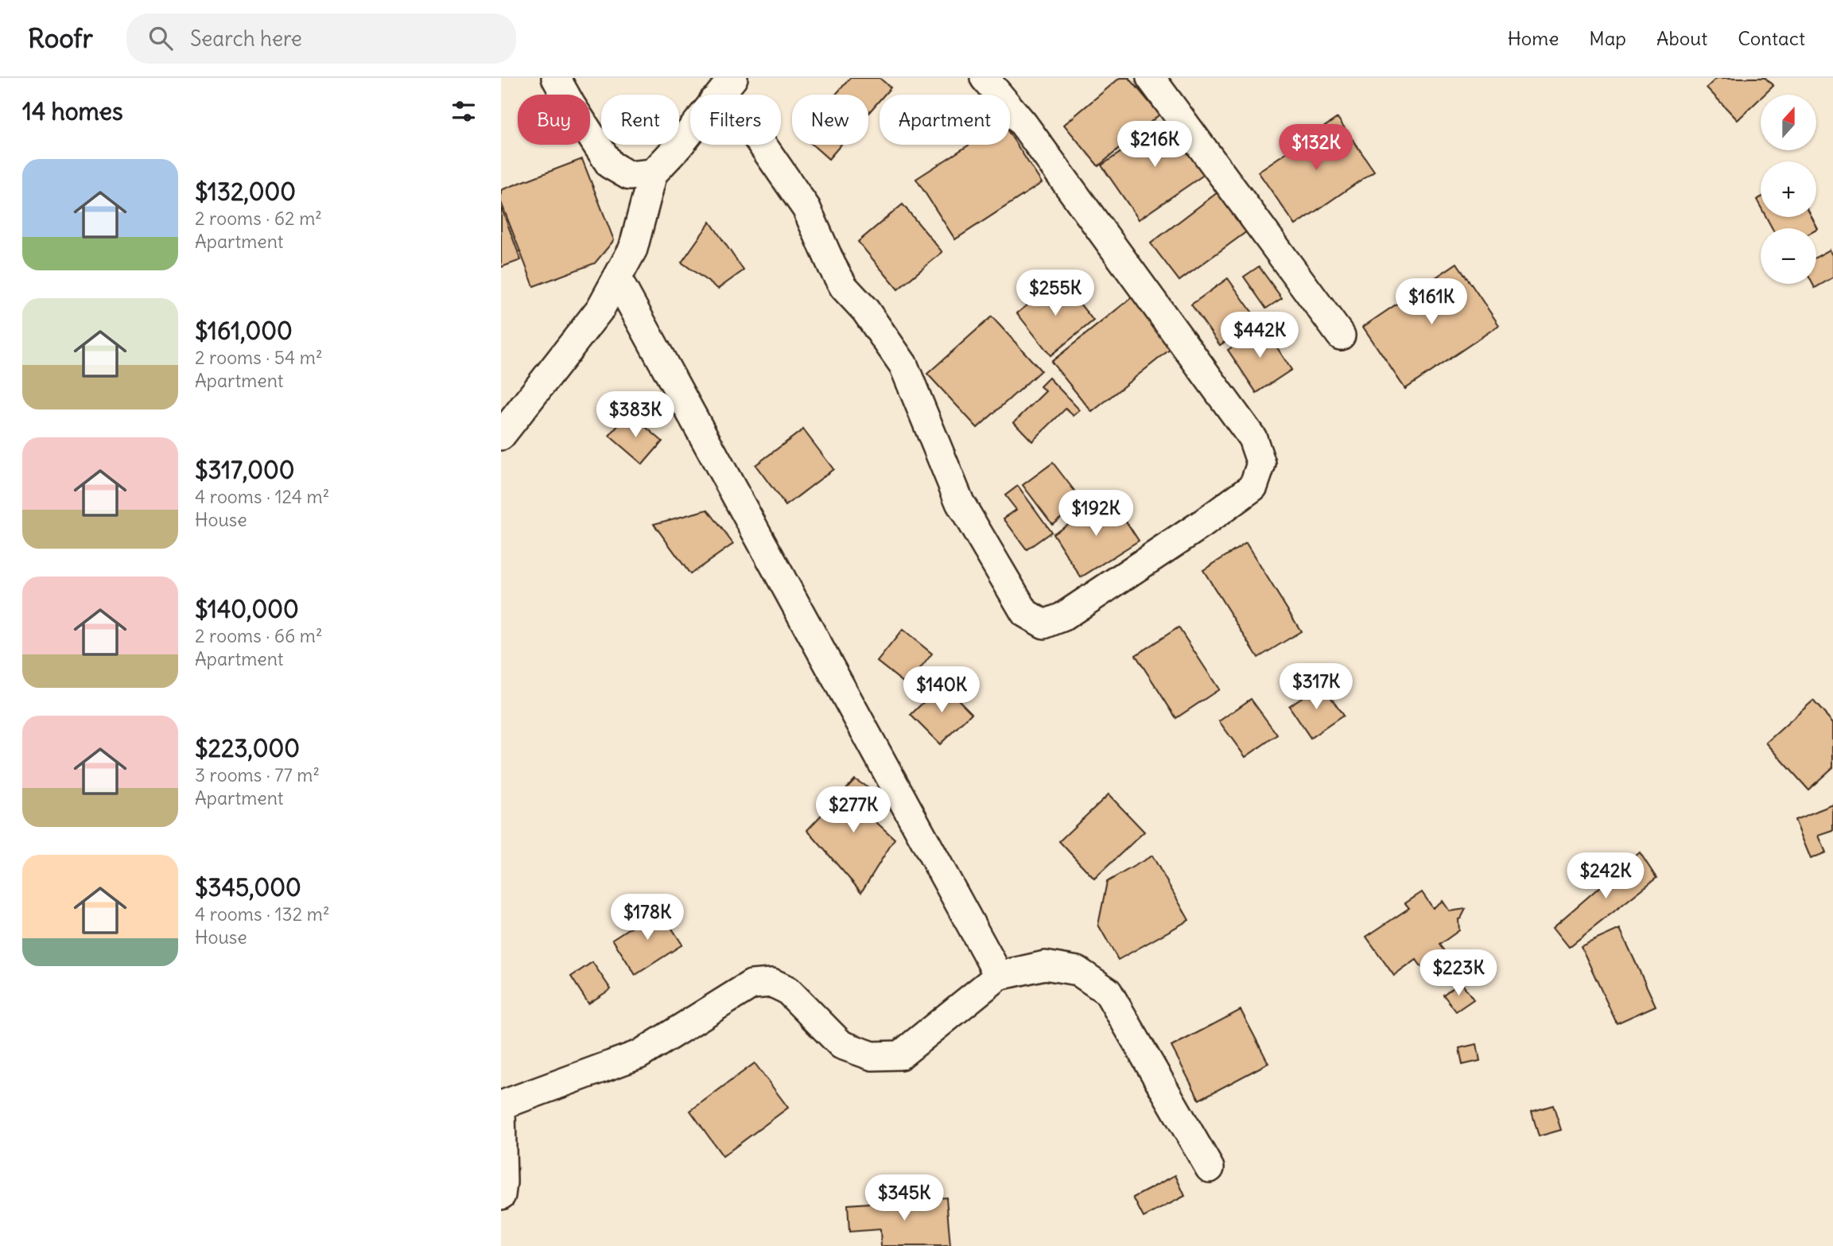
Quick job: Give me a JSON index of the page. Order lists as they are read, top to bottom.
{
  "north": "top",
  "page": {
    "header": "Roofr",
    "search": "Search here",
    "nav": [
      "Home",
      "Map",
      "About",
      "Contact"
    ],
    "heading": "14 homes",
    "map_buttons": ["+", "−"],
    "chip": [
      "Buy",
      "Rent",
      "Filters",
      "New",
      "Apartment"
    ],
    "price": [
      "$216K",
      "$132K",
      "$255K",
      "$161K",
      "$442K",
      "$383K",
      "$192K",
      "$317K",
      "$140K",
      "$277K",
      "$242K",
      "$178K",
      "$223K",
      "$345K"
    ],
    "list": [
      {
        "name": "$132,000",
        "note": "2 rooms · 62 m² · Apartment"
      },
      {
        "name": "$161,000",
        "note": "2 rooms · 54 m² · Apartment"
      },
      {
        "name": "$317,000",
        "note": "4 rooms · 124 m² · House"
      },
      {
        "name": "$140,000",
        "note": "2 rooms · 66 m² · Apartment"
      },
      {
        "name": "$223,000",
        "note": "3 rooms · 77 m² · Apartment"
      },
      {
        "name": "$345,000",
        "note": "4 rooms · 132 m² · House"
      }
    ]
  }
}
